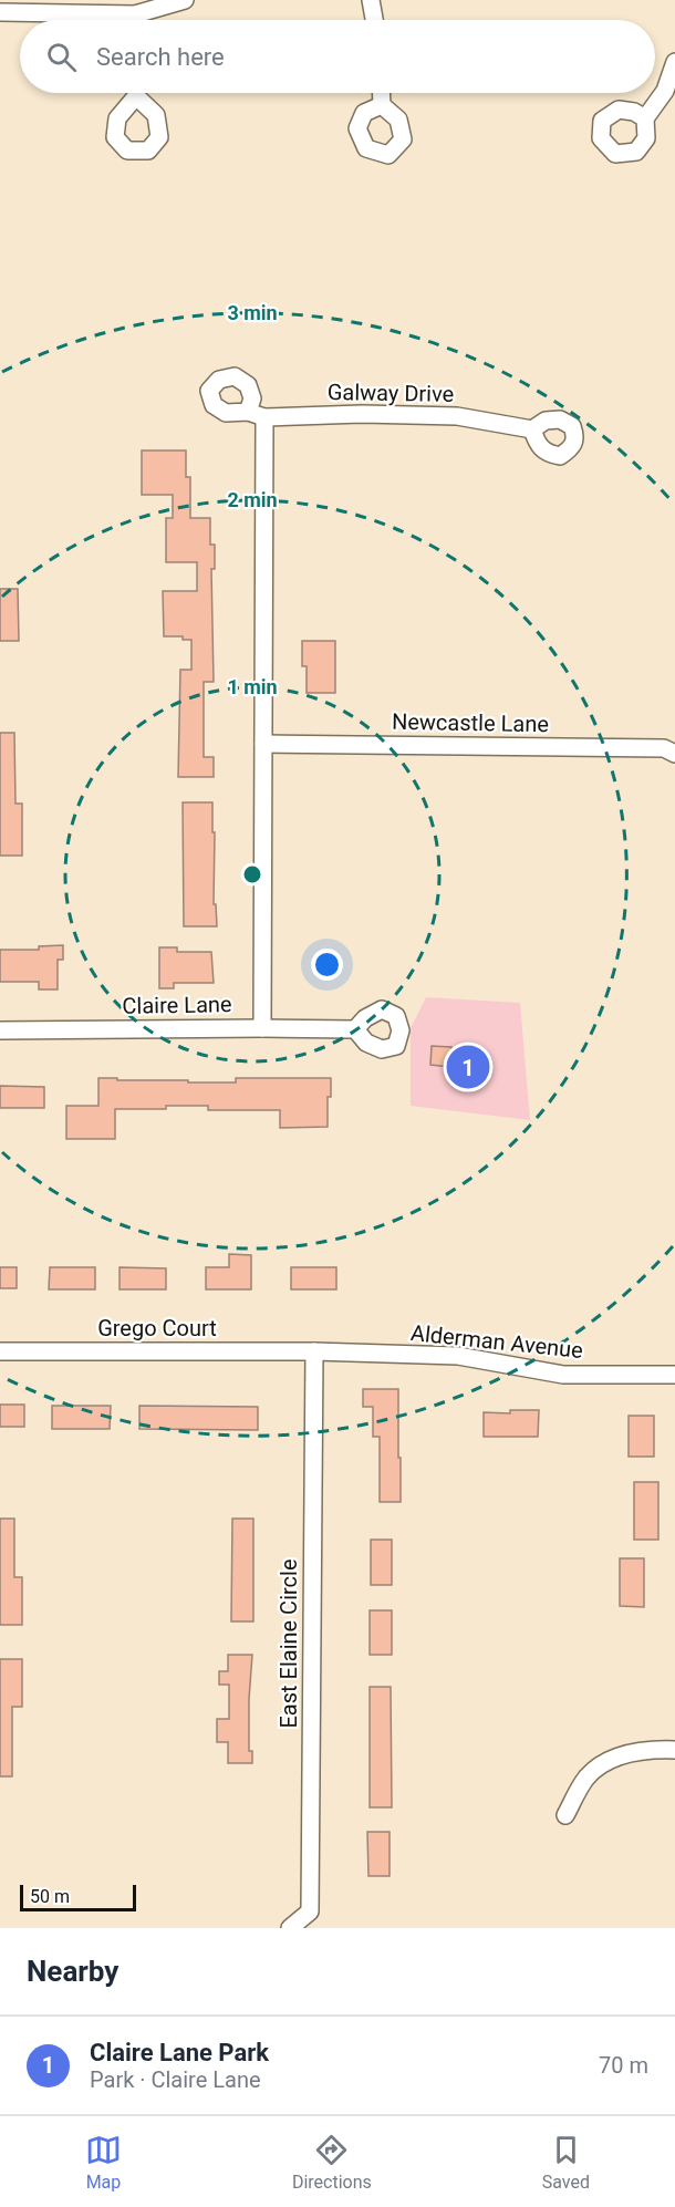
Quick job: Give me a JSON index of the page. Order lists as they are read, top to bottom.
{
  "streets": {
    "street": [
      "Galway Drive",
      "Newcastle Lane",
      "Claire Lane",
      "Grego Court",
      "Alderman Avenue",
      "East Elaine Circle"
    ]
  },
  "crossings": [
    ["Galway Drive", "Newcastle Lane"],
    ["Grego Court", "Alderman Avenue"],
    ["Grego Court", "East Elaine Circle"],
    ["Alderman Avenue", "East Elaine Circle"]
  ],
  "scale_bar": "50 m",
  "page": {
    "search": "Search here",
    "pins": "1",
    "scale": "50 m",
    "heading": "Nearby",
    "list": [
      {
        "mark": "1",
        "name": "Claire Lane Park",
        "note": "Park · Claire Lane",
        "value": "70 m"
      }
    ],
    "nav": ["Map", "Directions", "Saved"]
  },
  "rings": ["3 min", "2 min", "1 min"]
}
